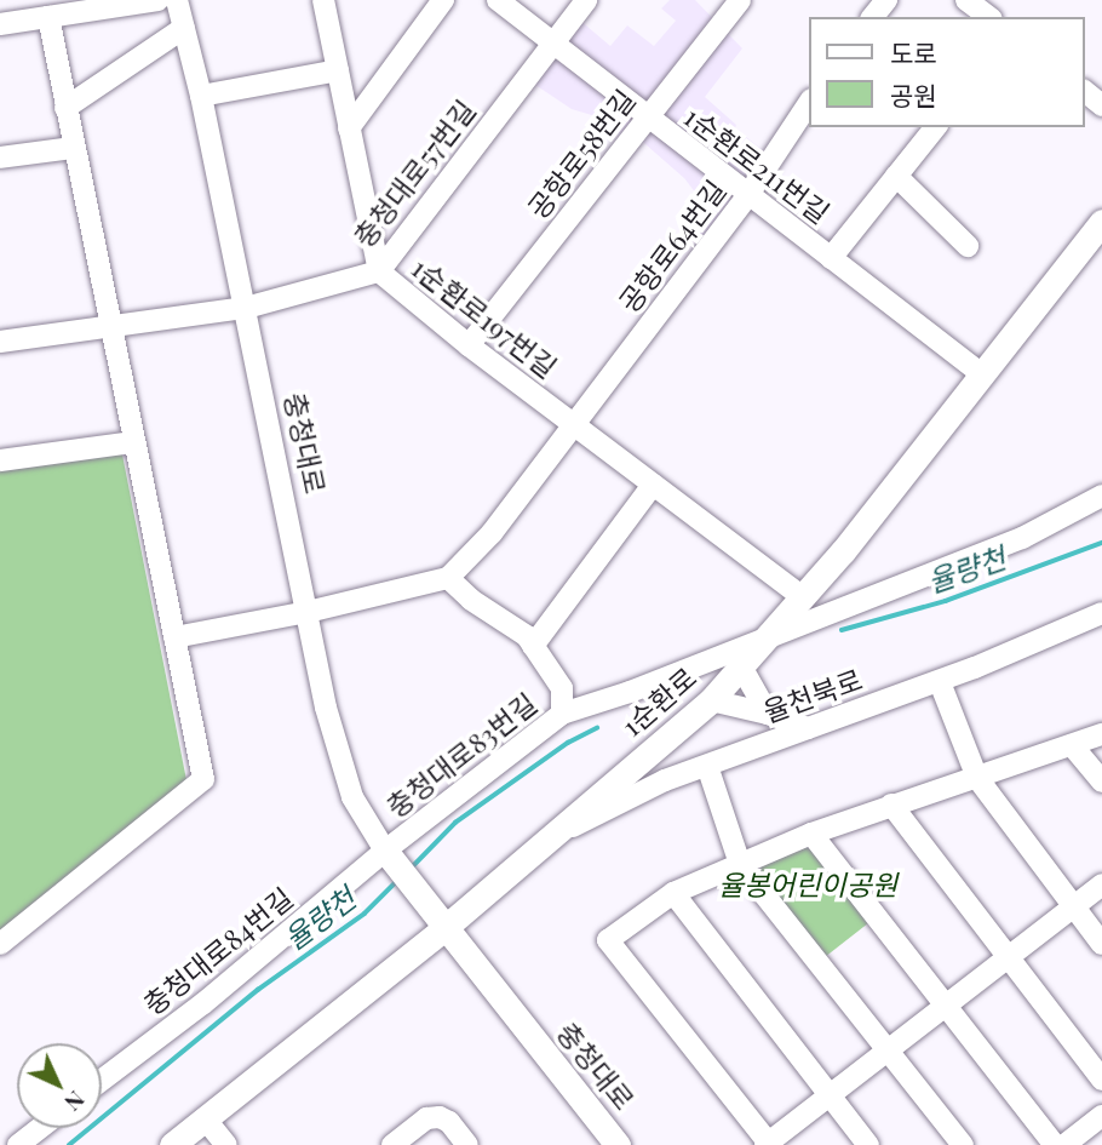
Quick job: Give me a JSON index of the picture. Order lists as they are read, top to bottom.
{
  "streets": {
    "main road": ["충청대로", "1순환로"],
    "street": [
      "공항로58번길",
      "1순환로211번길",
      "충청대로57번길",
      "공항로64번길",
      "1순환로197번길",
      "율천북로",
      "충청대로83번길",
      "충청대로84번길"
    ]
  },
  "crossings": [
    ["공항로58번길", "1순환로211번길"],
    ["공항로58번길", "1순환로197번길"],
    ["1순환로211번길", "충청대로57번길"],
    ["1순환로211번길", "공항로64번길"],
    ["1순환로211번길", "1순환로"],
    ["충청대로57번길", "1순환로197번길"],
    ["충청대로57번길", "충청대로"],
    ["공항로64번길", "1순환로197번길"],
    ["1순환로197번길", "1순환로"],
    ["충청대로", "1순환로"],
    ["충청대로", "충청대로83번길"],
    ["충청대로", "충청대로84번길"],
    ["율천북로", "1순환로"],
    ["1순환로", "충청대로83번길"],
    ["충청대로83번길", "충청대로84번길"]
  ],
  "water": ["율량천"],
  "parks": ["율봉어린이공원"],
  "legend": ["도로", "공원"],
  "north": "bottom right"
}
